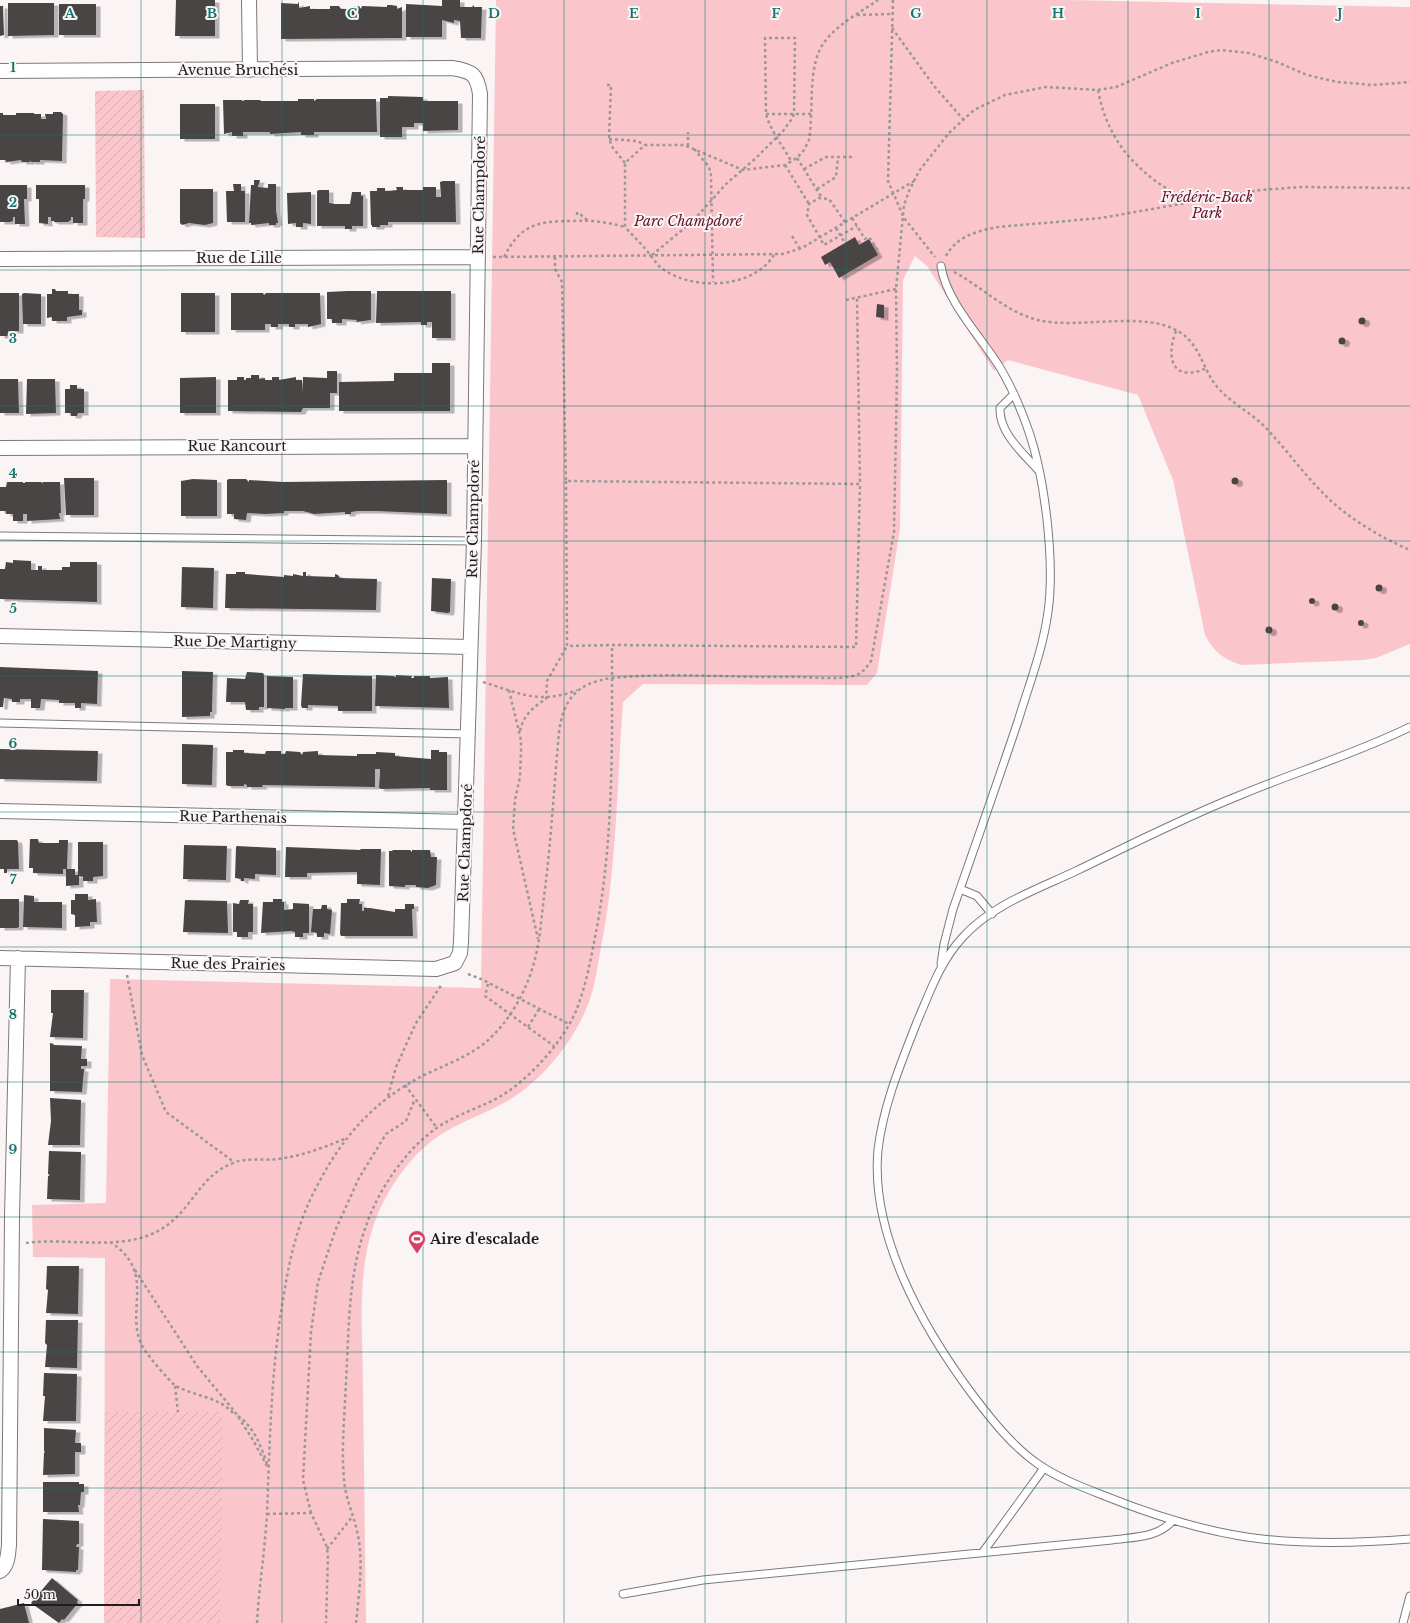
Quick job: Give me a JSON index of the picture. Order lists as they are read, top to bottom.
{
  "streets": {
    "street": [
      "Avenue Bruchési",
      "Rue Champdoré",
      "Rue de Lille",
      "Rue Rancourt",
      "Rue De Martigny",
      "Rue Parthenais",
      "Rue des Prairies"
    ]
  },
  "crossings": [
    ["Avenue Bruchési", "Rue Champdoré"],
    ["Rue Champdoré", "Rue de Lille"],
    ["Rue Champdoré", "Rue Rancourt"],
    ["Rue Champdoré", "Rue De Martigny"],
    ["Rue Champdoré", "Rue Parthenais"],
    ["Rue Champdoré", "Rue des Prairies"]
  ],
  "parks": ["Frédéric-Back Park", "Parc Champdoré"],
  "places": {
    "sports": ["Aire d'escalade"]
  },
  "scale_bar": "50 m",
  "grid": {
    "columns": [
      "A",
      "B",
      "C",
      "D",
      "E",
      "F",
      "G",
      "H",
      "I",
      "J"
    ],
    "rows": [
      "1",
      "2",
      "3",
      "4",
      "5",
      "6",
      "7",
      "8",
      "9"
    ]
  }
}
